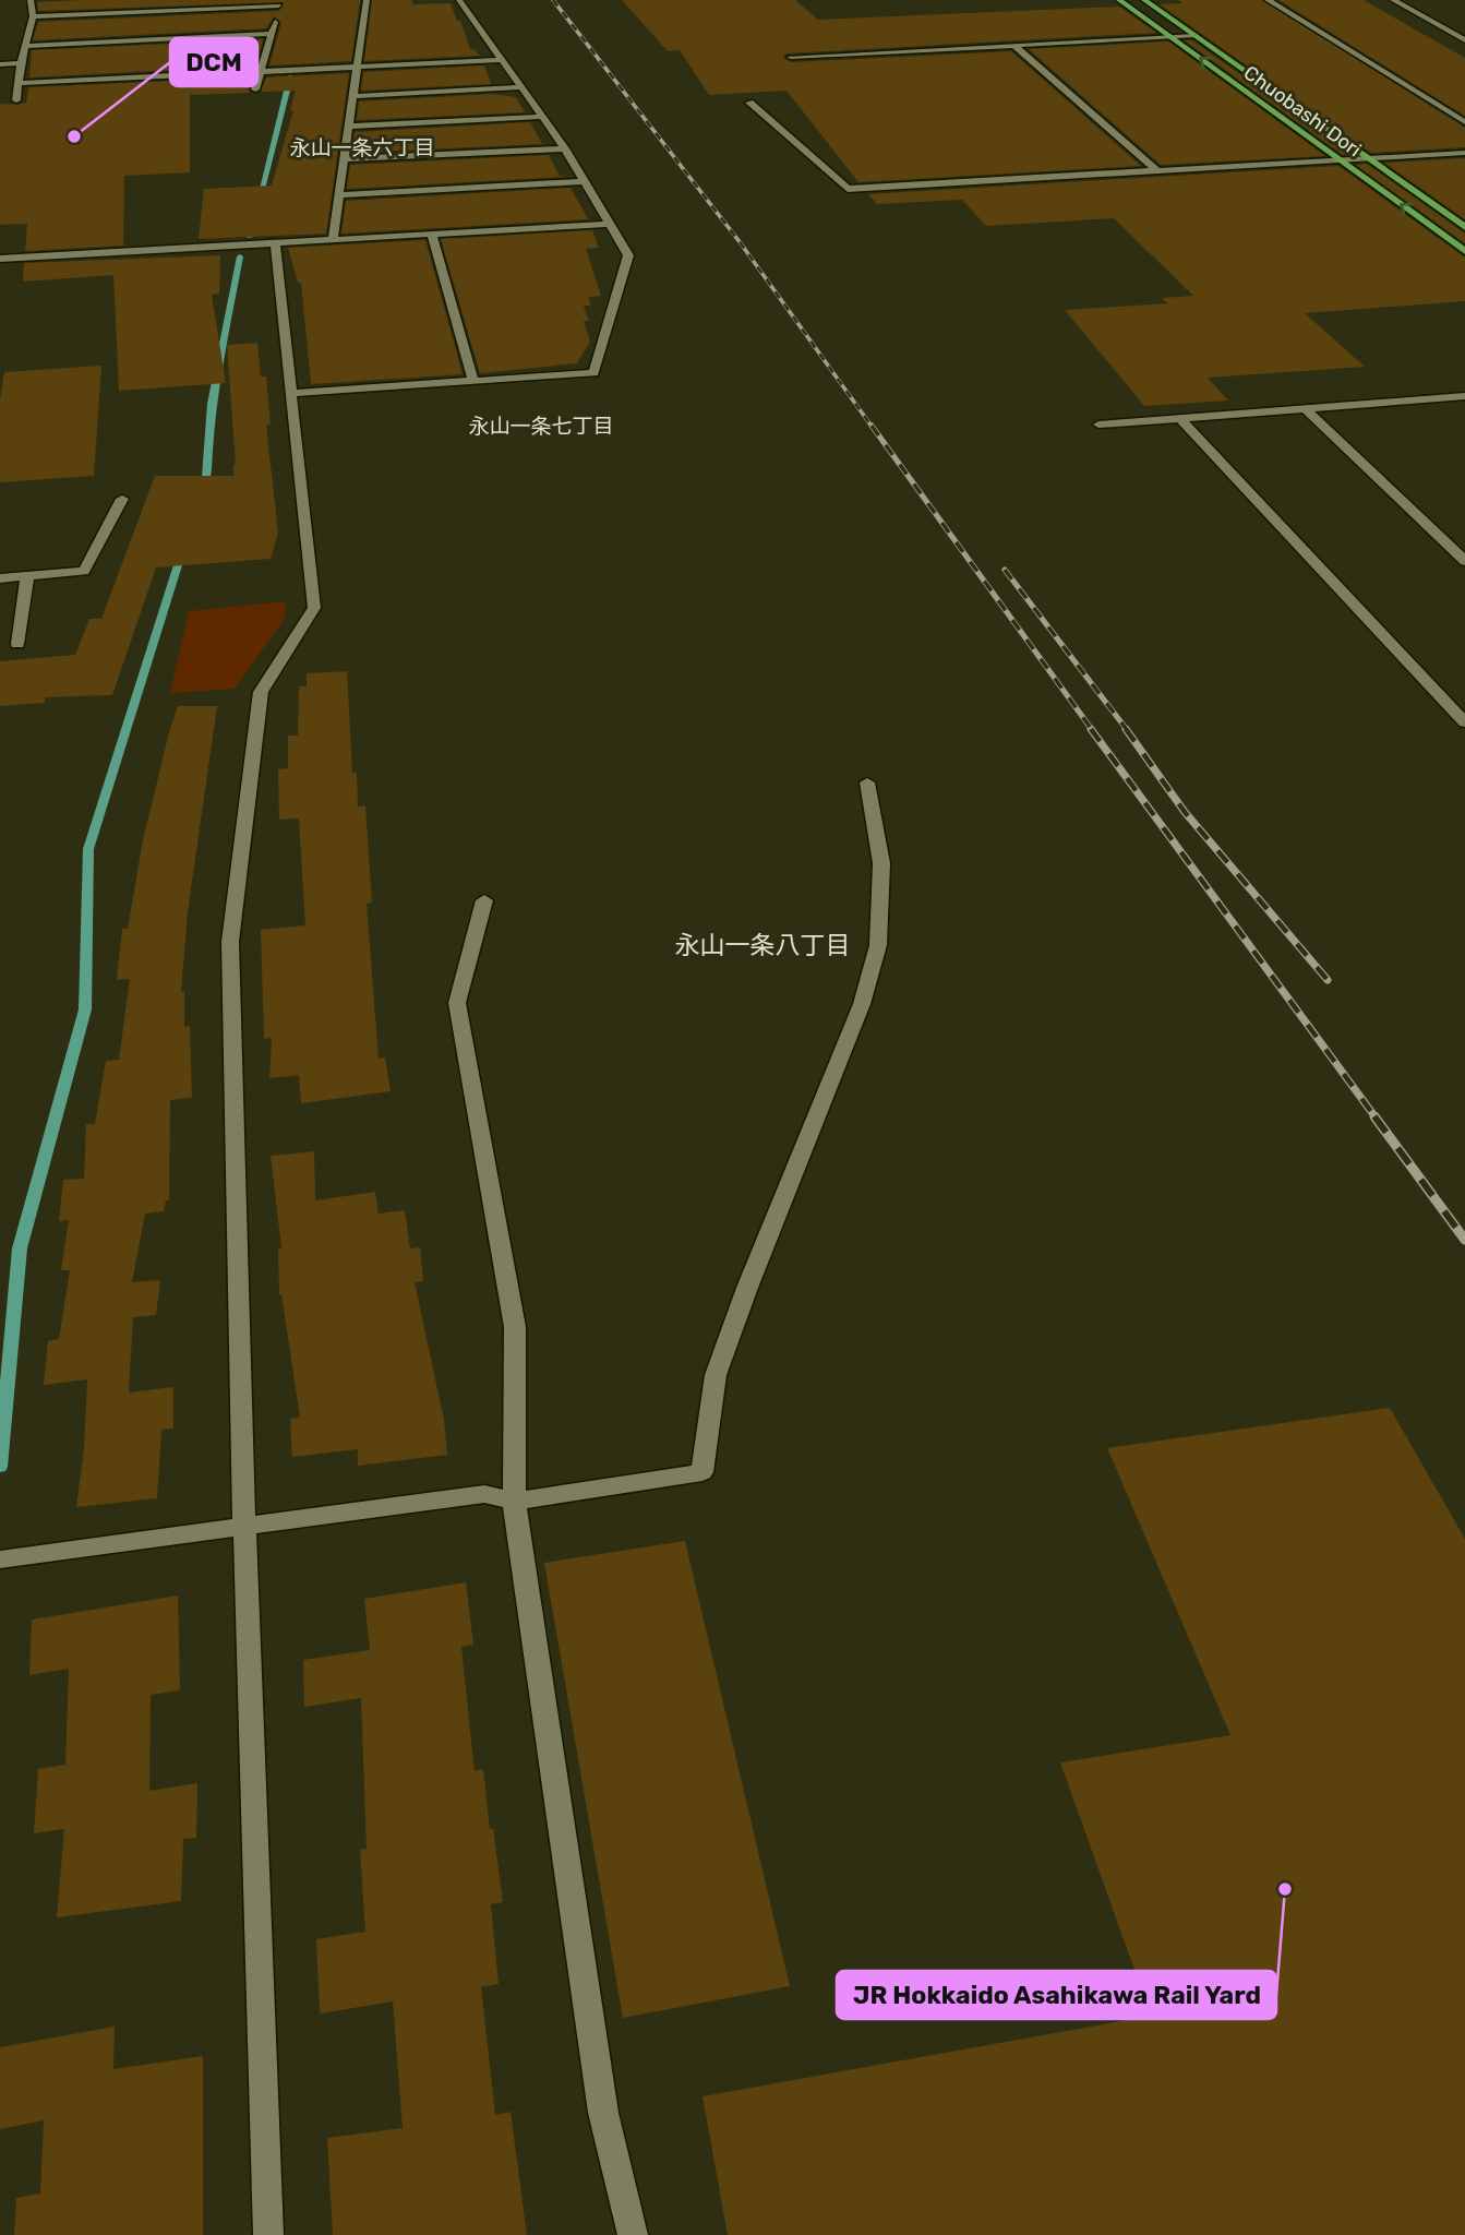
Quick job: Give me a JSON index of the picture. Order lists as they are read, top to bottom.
{
  "streets": {
    "main road": ["Chuobashi Dori"]
  },
  "districts": ["永山一条六丁目", "永山一条七丁目", "永山一条八丁目"],
  "places": ["DCM", "JR Hokkaido Asahikawa Rail Yard"]
}
